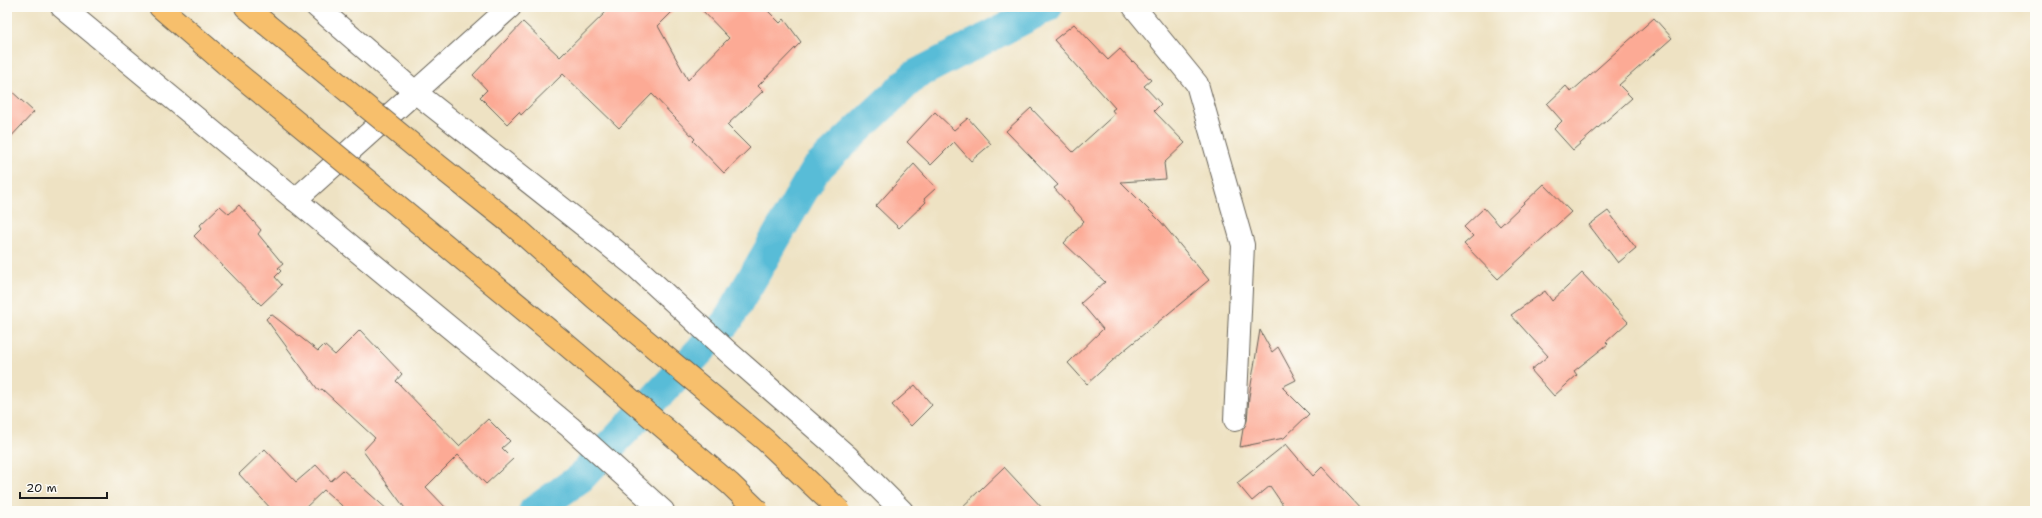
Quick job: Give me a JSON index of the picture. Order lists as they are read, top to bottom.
{
  "scale_bar": "20 m"
}
